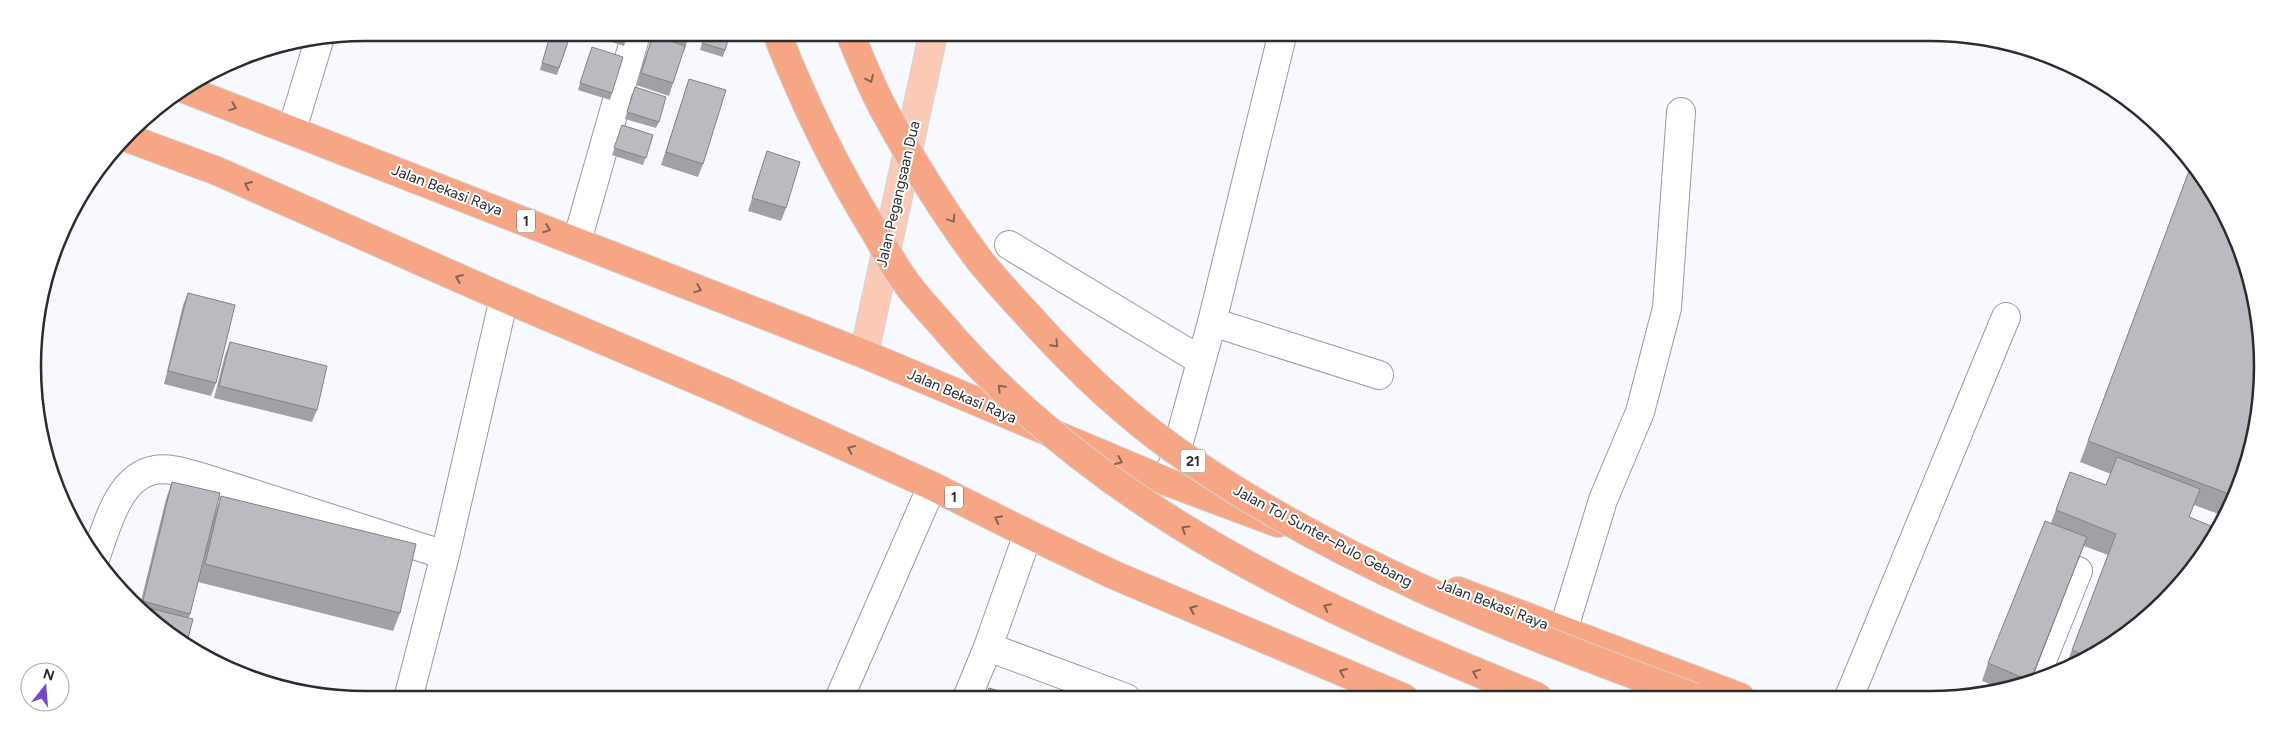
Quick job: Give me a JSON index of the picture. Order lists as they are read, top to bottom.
{
  "streets": {
    "highway": [
      "Jalan Bekasi Raya",
      "1",
      "21",
      "Jalan Tol Sunter–Pulo Gebang"
    ],
    "main road": ["Jalan Pegangsaan Dua"]
  },
  "crossings": [
    ["Jalan Bekasi Raya", "Jalan Pegangsaan Dua"]
  ],
  "north": "top"
}
